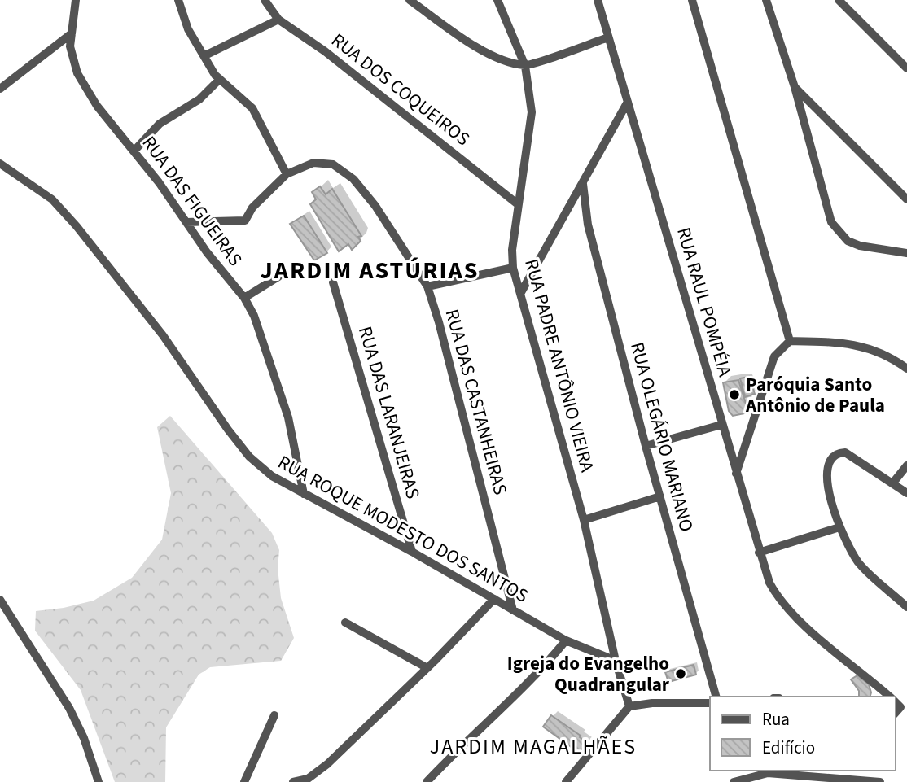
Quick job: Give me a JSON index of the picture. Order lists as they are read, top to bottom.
{
  "streets": {
    "street": [
      "RUA DOS COQUEIROS",
      "RUA DAS FIGUEIRAS",
      "RUA RAUL POMPÉIA",
      "RUA PADRE ANTÔNIO VIEIRA",
      "RUA DAS CASTANHEIRAS",
      "RUA DAS LARANJEIRAS",
      "RUA OLEGÁRIO MARIANO",
      "RUA ROQUE MODESTO DOS SANTOS"
    ]
  },
  "crossings": [
    ["RUA DOS COQUEIROS", "RUA PADRE ANTÔNIO VIEIRA"],
    ["RUA DAS FIGUEIRAS", "RUA DAS CASTANHEIRAS"],
    ["RUA DAS FIGUEIRAS", "RUA ROQUE MODESTO DOS SANTOS"],
    ["RUA PADRE ANTÔNIO VIEIRA", "RUA ROQUE MODESTO DOS SANTOS"],
    ["RUA DAS CASTANHEIRAS", "RUA ROQUE MODESTO DOS SANTOS"],
    ["RUA DAS LARANJEIRAS", "RUA ROQUE MODESTO DOS SANTOS"]
  ],
  "districts": ["JARDIM ASTÚRIAS", "JARDIM MAGALHÃES"],
  "places": ["Paróquia Santo Antônio de Paula", "Igreja do Evangelho Quadrangular"],
  "legend": ["Rua", "Edifício"]
}
